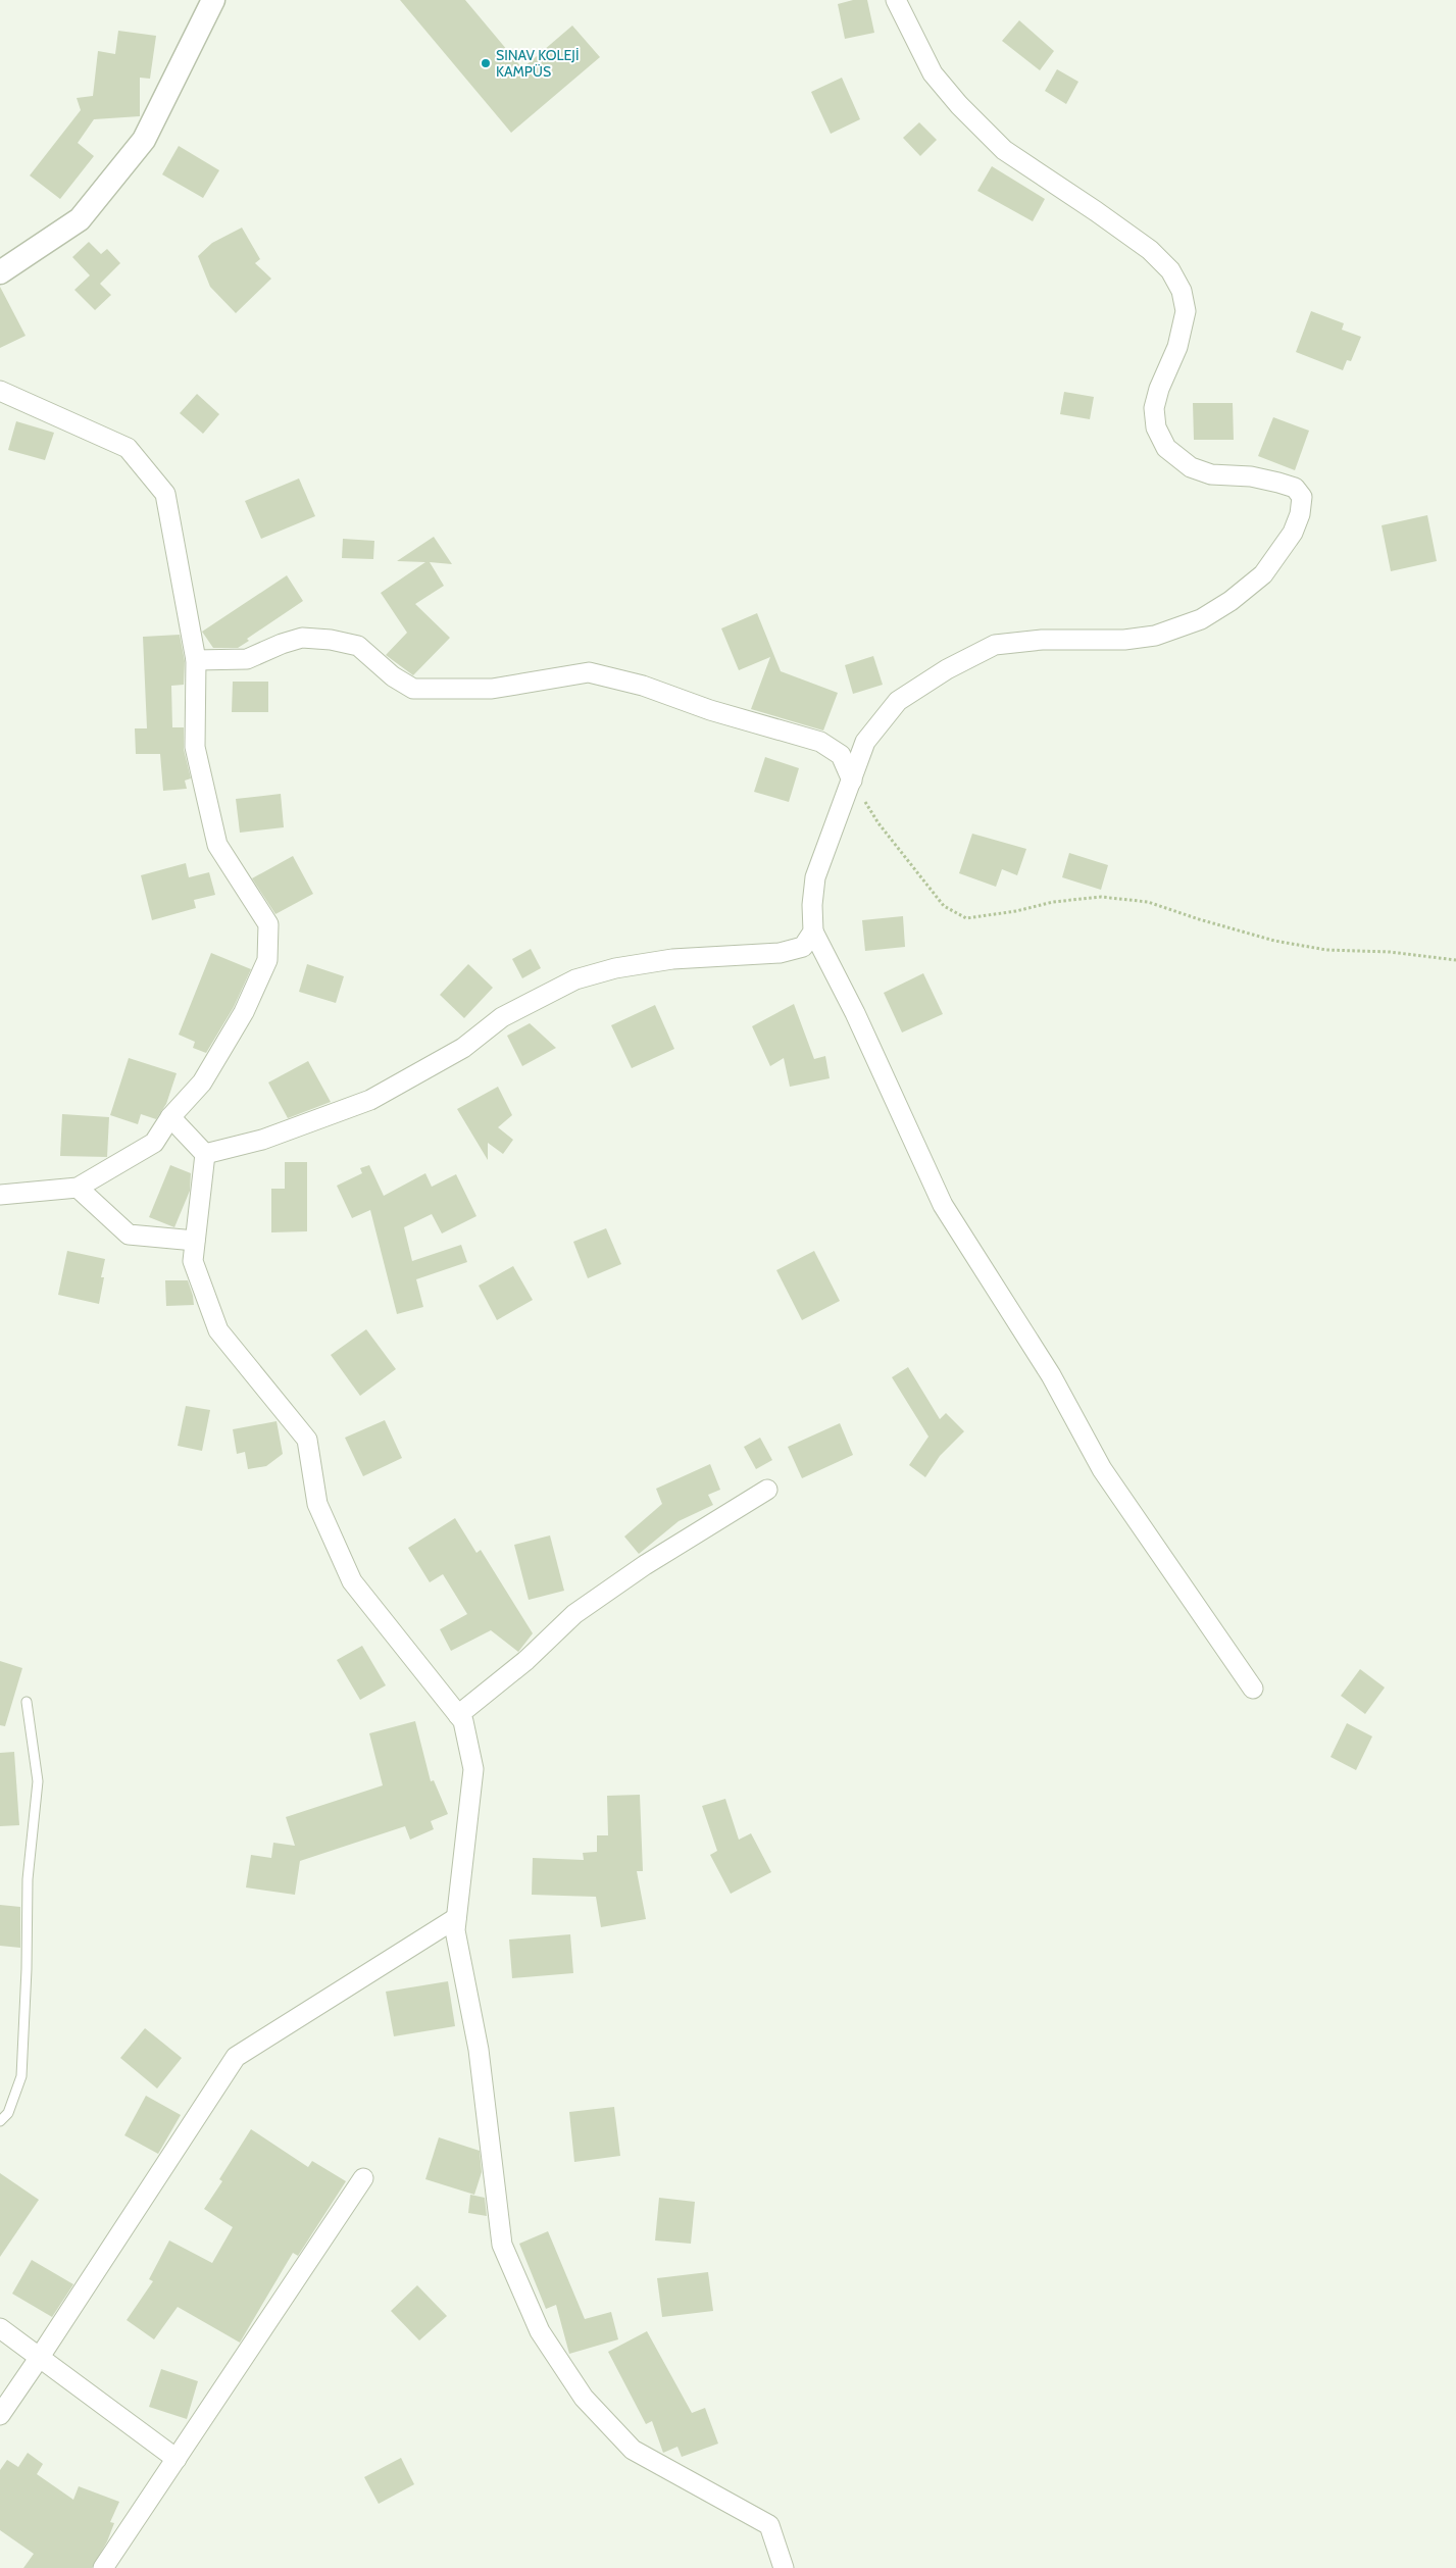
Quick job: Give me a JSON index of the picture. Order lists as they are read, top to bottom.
{
  "places": ["SINAV KOLEJİ KAMPÜS"]
}
